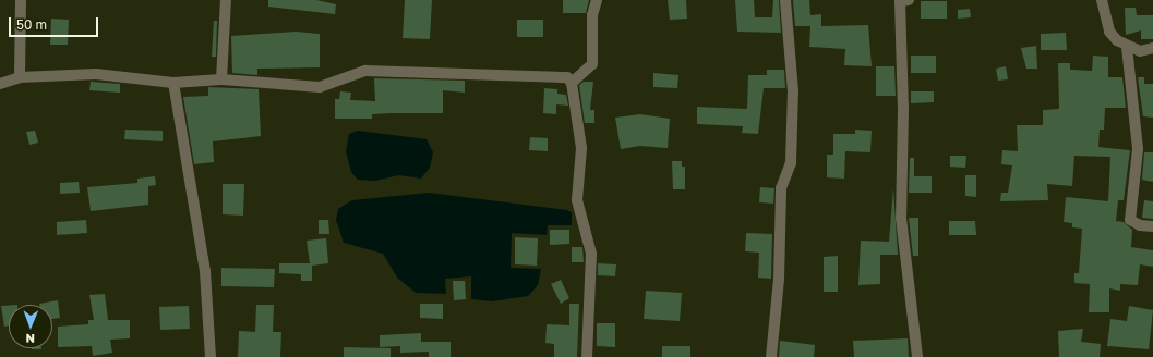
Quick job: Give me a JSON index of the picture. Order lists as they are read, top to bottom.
{
  "scale_bar": "50 m",
  "north": "bottom"
}
